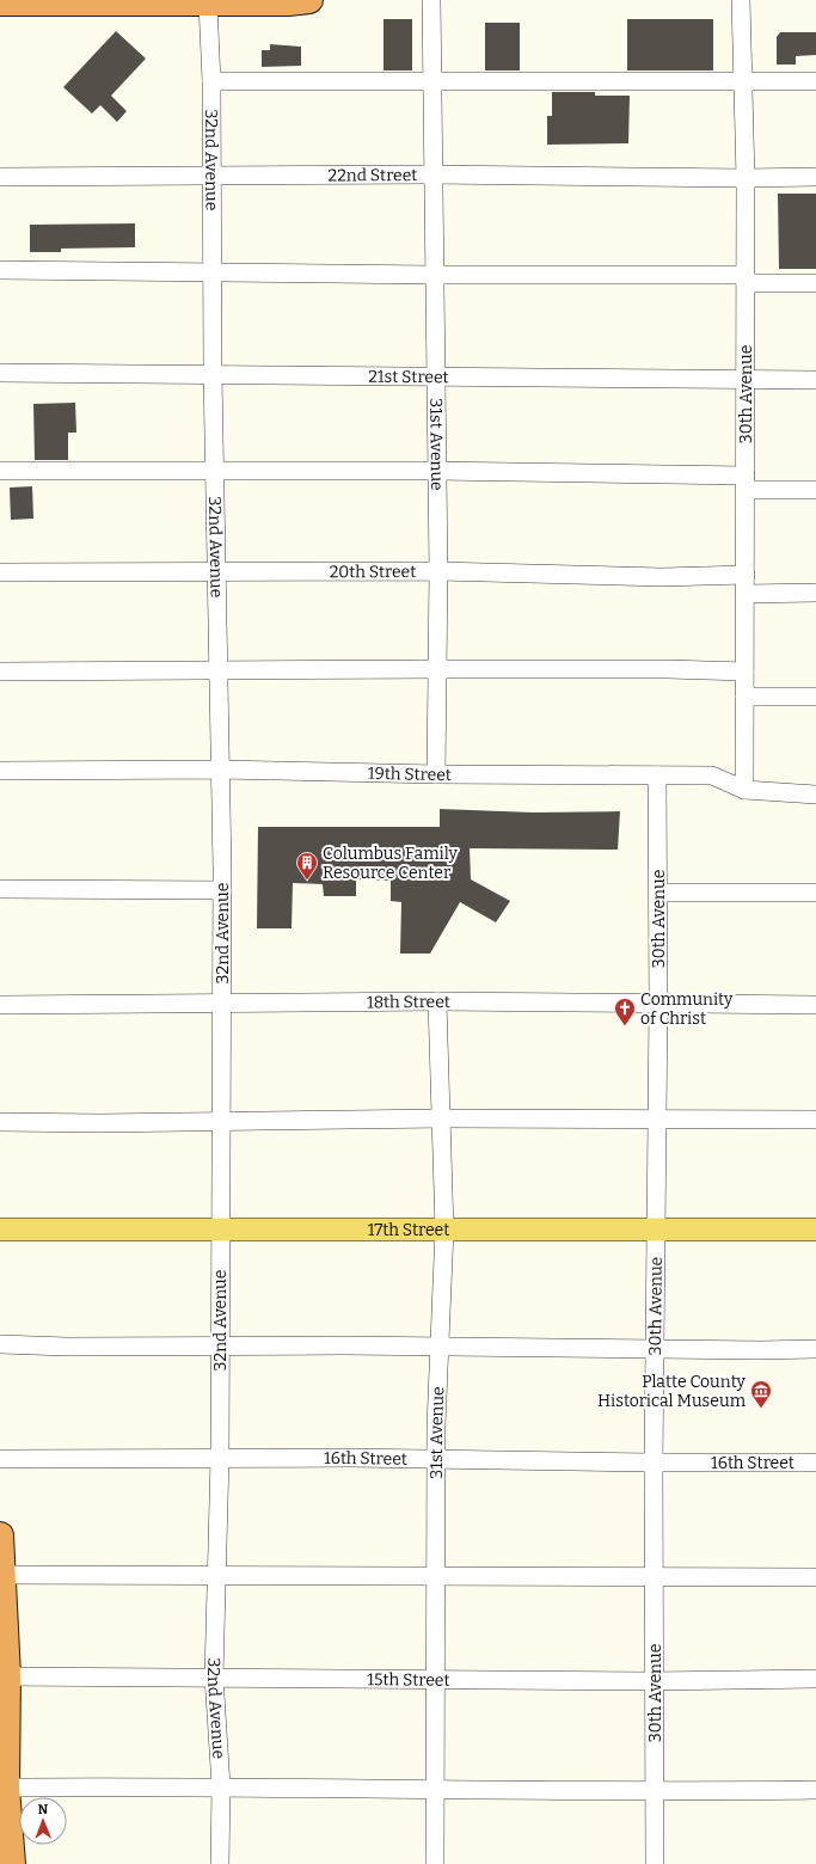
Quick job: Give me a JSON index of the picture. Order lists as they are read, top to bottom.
{
  "streets": {
    "main road": ["17th Street"],
    "street": [
      "32nd Avenue",
      "22nd Street",
      "21st Street",
      "30th Avenue",
      "31st Avenue",
      "20th Street",
      "19th Street",
      "18th Street",
      "16th Street",
      "15th Street"
    ]
  },
  "crossings": [
    ["32nd Avenue", "22nd Street"],
    ["32nd Avenue", "21st Street"],
    ["32nd Avenue", "20th Street"],
    ["32nd Avenue", "19th Street"],
    ["32nd Avenue", "18th Street"],
    ["32nd Avenue", "17th Street"],
    ["32nd Avenue", "16th Street"],
    ["32nd Avenue", "15th Street"],
    ["22nd Street", "30th Avenue"],
    ["22nd Street", "31st Avenue"],
    ["21st Street", "30th Avenue"],
    ["21st Street", "31st Avenue"],
    ["30th Avenue", "20th Street"],
    ["30th Avenue", "19th Street"],
    ["30th Avenue", "18th Street"],
    ["30th Avenue", "17th Street"],
    ["30th Avenue", "16th Street"],
    ["30th Avenue", "15th Street"],
    ["31st Avenue", "20th Street"],
    ["31st Avenue", "19th Street"],
    ["31st Avenue", "18th Street"],
    ["31st Avenue", "17th Street"],
    ["31st Avenue", "16th Street"],
    ["31st Avenue", "15th Street"]
  ],
  "places": {
    "building": ["Columbus Family Resource Center"],
    "church": ["Community of Christ"],
    "museum": ["Platte County Historical Museum"]
  },
  "north": "top"
}
